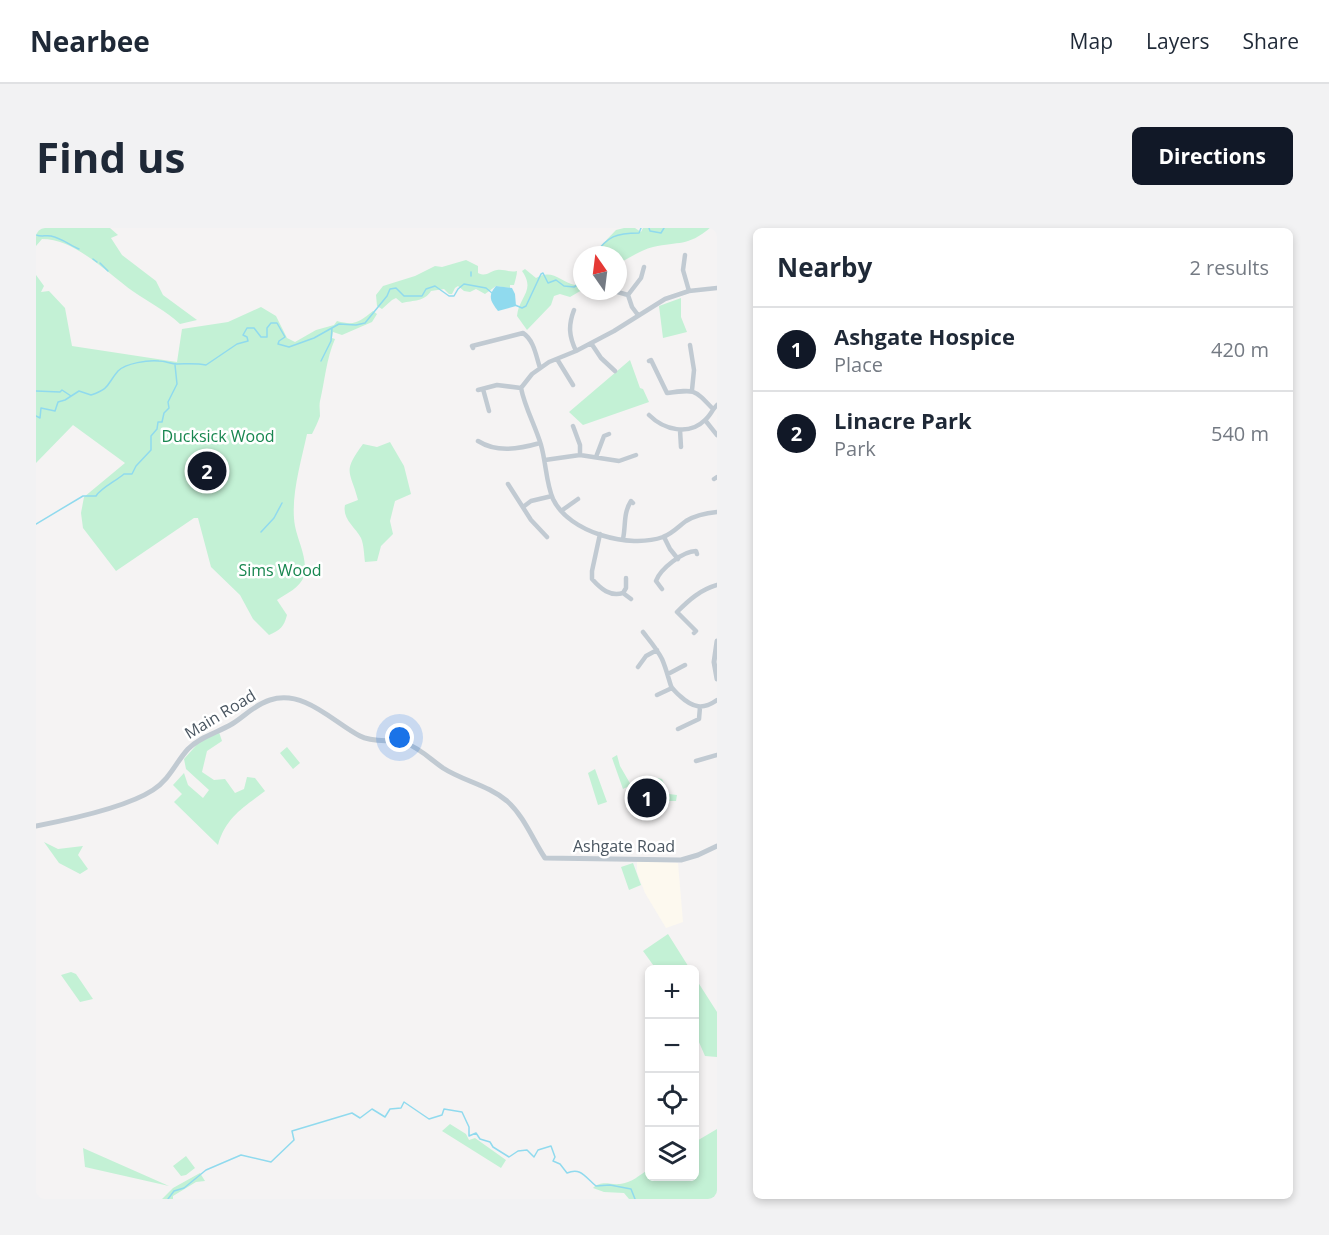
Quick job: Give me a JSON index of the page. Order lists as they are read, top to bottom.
{
  "streets": {
    "street": ["Main Road", "Ashgate Road"]
  },
  "crossings": [
    ["Main Road", "Ashgate Road"]
  ],
  "parks": ["Ducksick Wood", "Sims Wood"],
  "north": "top",
  "page": {
    "header": "Nearbee",
    "nav": ["Map", "Layers", "Share"],
    "buttons": "Directions",
    "title": "Find us",
    "heading": ["Nearby", "2 results"],
    "list": [
      {
        "mark": "1",
        "name": "Ashgate Hospice",
        "note": "Place",
        "value": "420 m"
      },
      {
        "mark": "2",
        "name": "Linacre Park",
        "note": "Park",
        "value": "540 m"
      }
    ],
    "pins": ["2", "1"],
    "map_buttons": ["+", "−"]
  }
}
